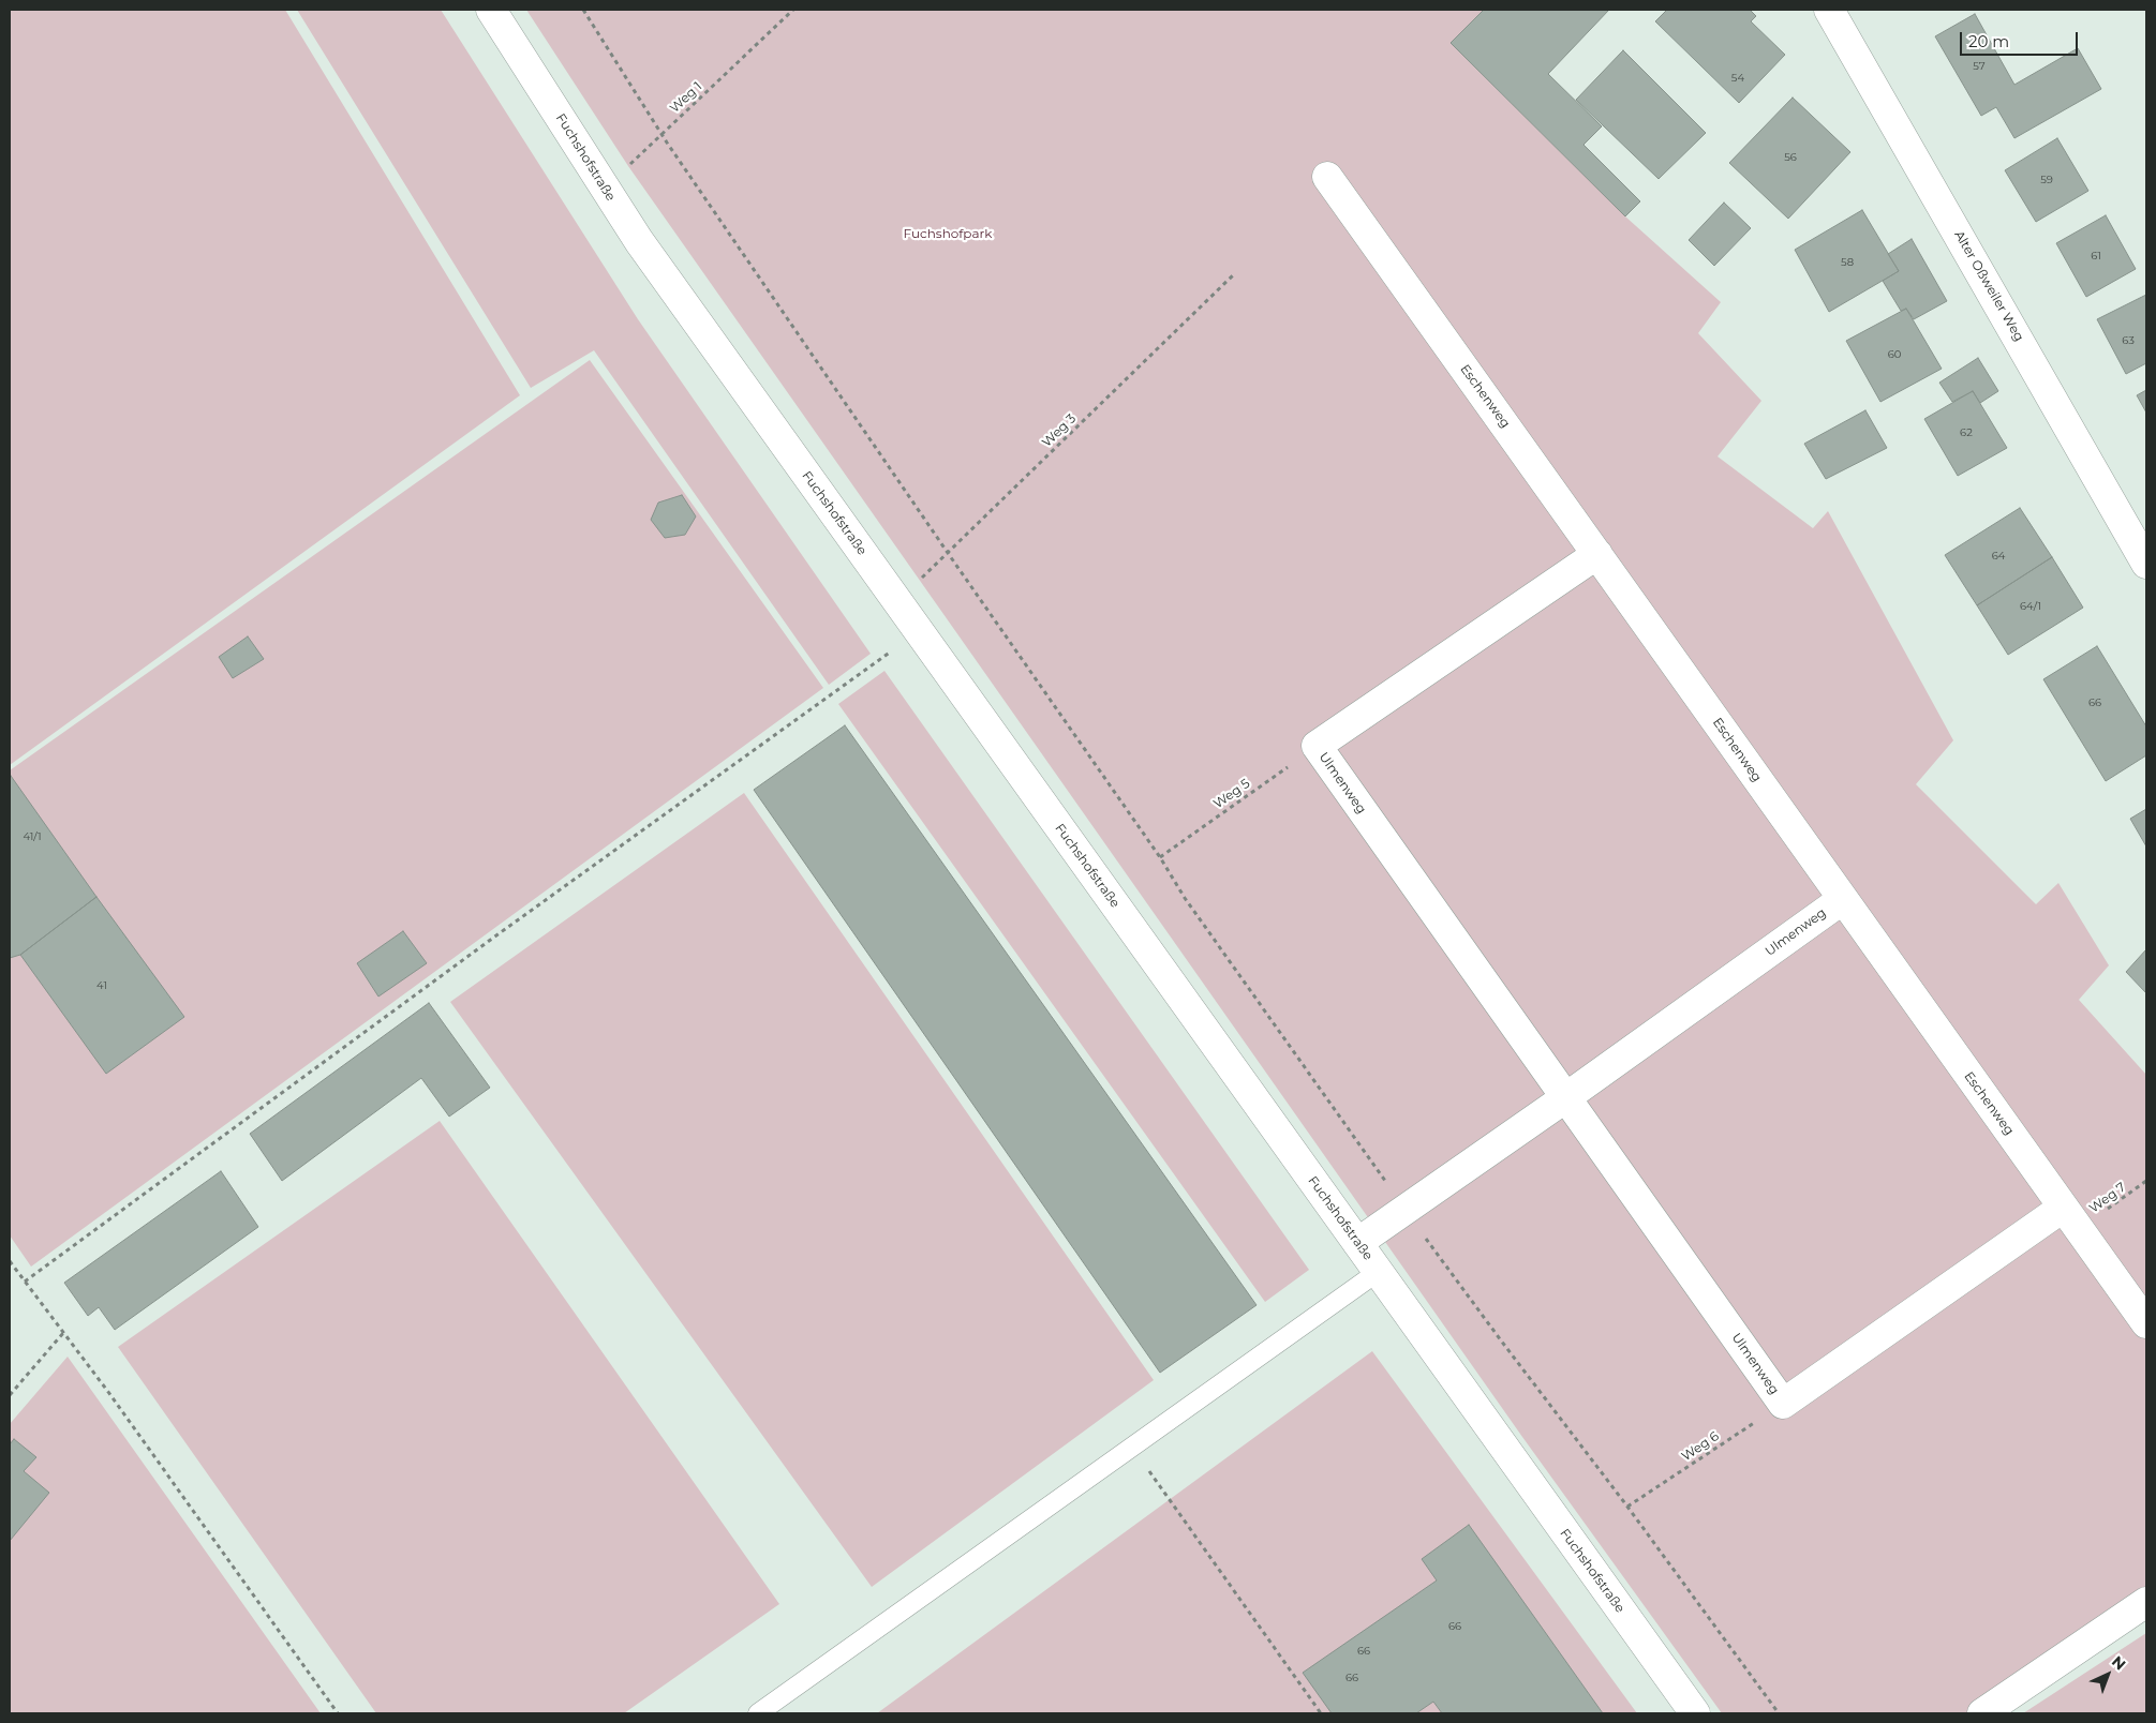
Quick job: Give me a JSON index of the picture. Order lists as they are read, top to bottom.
{
  "streets": {
    "street": [
      "Fuchshofstraße",
      "Alter Oßweiler Weg",
      "Eschenweg",
      "Ulmenweg"
    ],
    "path": [
      "Weg 1",
      "Weg 3",
      "Weg 5",
      "Weg 7",
      "Weg 6"
    ]
  },
  "crossings": [
    ["Weg 1", "Fuchshofstraße"],
    ["Fuchshofstraße", "Weg 3"],
    ["Fuchshofstraße", "Ulmenweg"],
    ["Eschenweg", "Ulmenweg"],
    ["Eschenweg", "Weg 7"],
    ["Ulmenweg", "Weg 5"],
    ["Ulmenweg", "Weg 7"],
    ["Ulmenweg", "Weg 6"]
  ],
  "parks": ["Fuchshofpark"],
  "house_numbers": [
    "57",
    "54",
    "56",
    "59",
    "61",
    "58",
    "63",
    "60",
    "62",
    "64",
    "64/1",
    "66",
    "41/1",
    "41",
    "66",
    "66",
    "66"
  ],
  "scale_bar": "20 m",
  "north": "top right"
}
